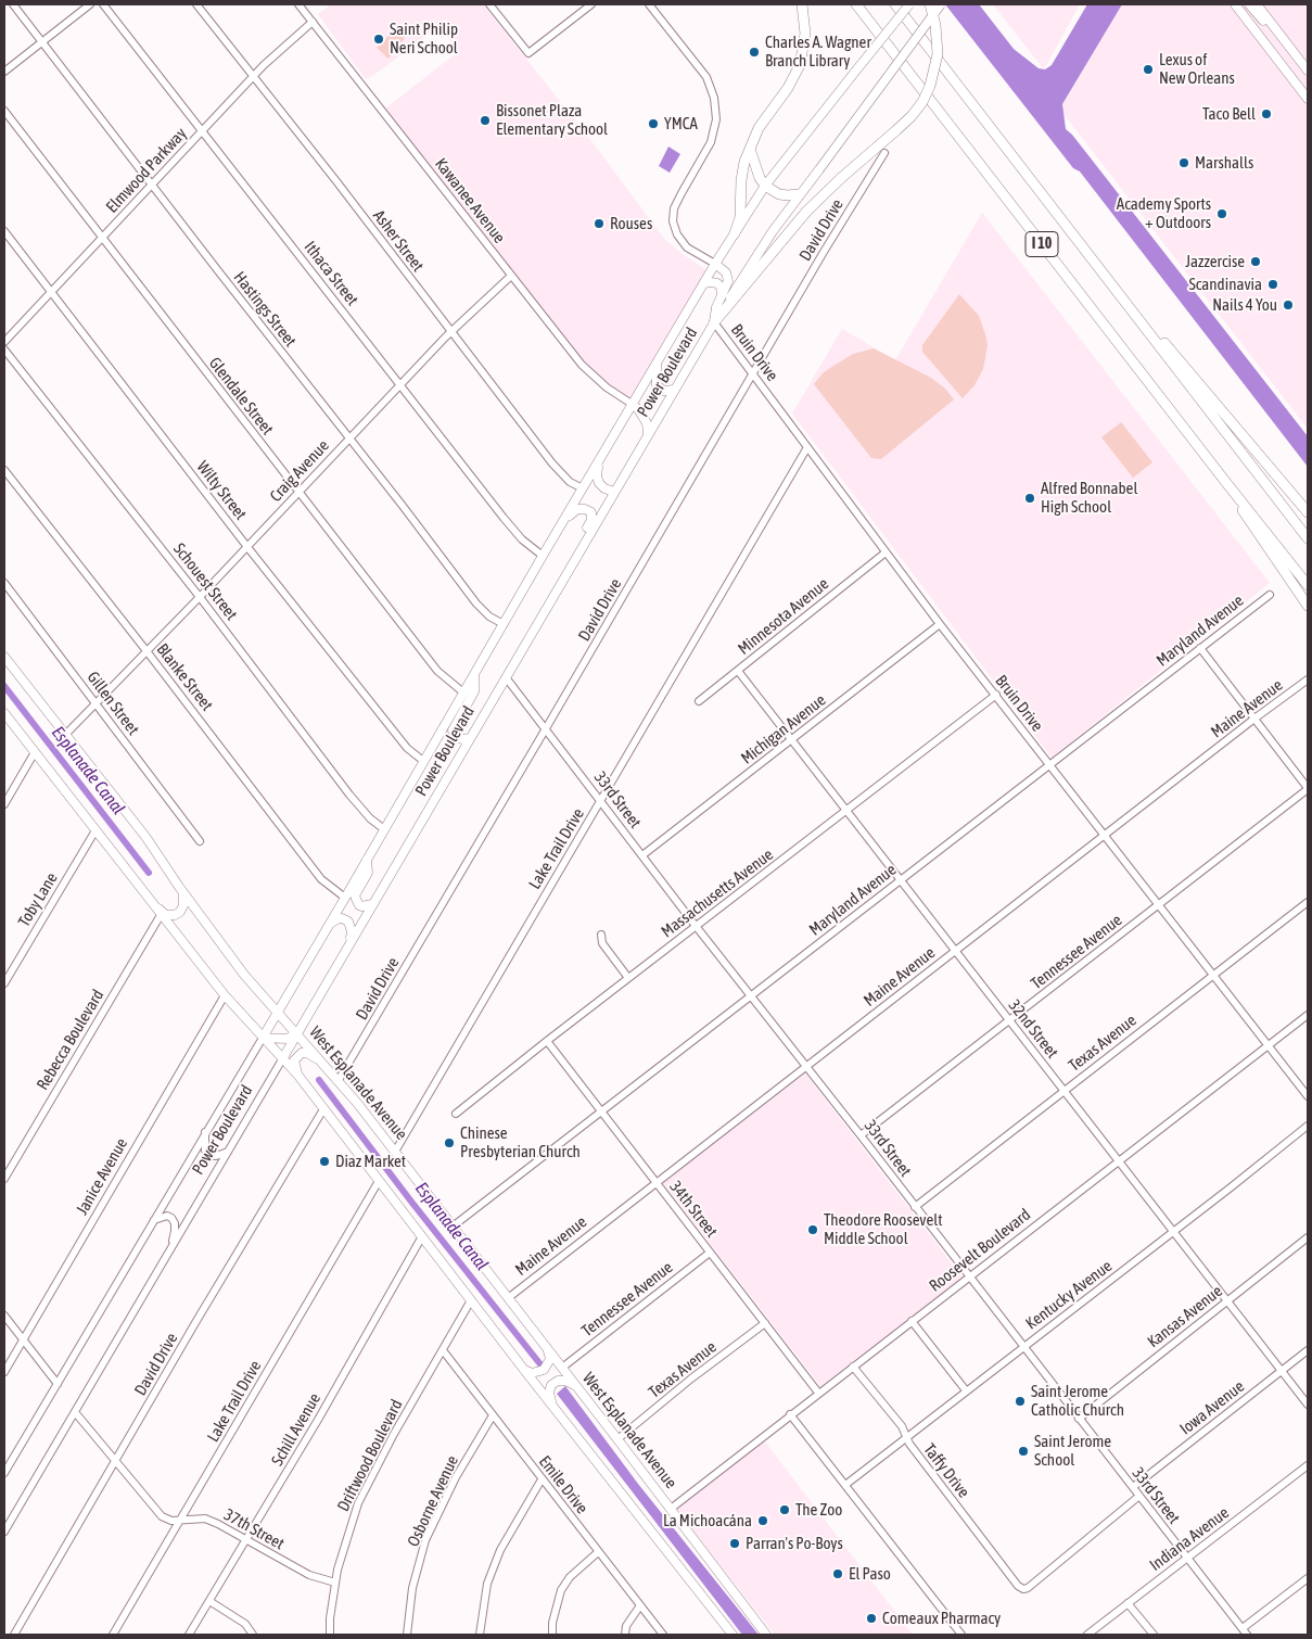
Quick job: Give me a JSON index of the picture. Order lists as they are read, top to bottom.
{
  "streets": {
    "highway": ["I 10"],
    "main road": ["Power Boulevard", "West Esplanade Avenue"],
    "street": [
      "Elmwood Parkway",
      "Kawanee Avenue",
      "David Drive",
      "Asher Street",
      "Ithaca Street",
      "Hastings Street",
      "Bruin Drive",
      "Glendale Street",
      "Craig Avenue",
      "Wilty Street",
      "Schouest Street",
      "Minnesota Avenue",
      "Maryland Avenue",
      "Blanke Street",
      "Gillen Street",
      "Maine Avenue",
      "Michigan Avenue",
      "33rd Street",
      "Lake Trail Drive",
      "Massachusetts Avenue",
      "Toby Lane",
      "Tennessee Avenue",
      "32nd Street",
      "Rebecca Boulevard",
      "Texas Avenue",
      "Janice Avenue",
      "34th Street",
      "Roosevelt Boulevard",
      "Kentucky Avenue",
      "Kansas Avenue",
      "Iowa Avenue",
      "Schill Avenue",
      "Driftwood Boulevard",
      "Taffy Drive",
      "Emile Drive",
      "Osborne Avenue",
      "37th Street",
      "Indiana Avenue"
    ]
  },
  "crossings": [
    ["Elmwood Parkway", "Kawanee Avenue"],
    ["Elmwood Parkway", "Asher Street"],
    ["Elmwood Parkway", "Ithaca Street"],
    ["Elmwood Parkway", "Hastings Street"],
    ["Elmwood Parkway", "Glendale Street"],
    ["Elmwood Parkway", "Wilty Street"],
    ["Kawanee Avenue", "Power Boulevard"],
    ["Kawanee Avenue", "Craig Avenue"],
    ["David Drive", "Bruin Drive"],
    ["David Drive", "33rd Street"],
    ["David Drive", "West Esplanade Avenue"],
    ["David Drive", "37th Street"],
    ["Asher Street", "Power Boulevard"],
    ["Asher Street", "Craig Avenue"],
    ["Ithaca Street", "Power Boulevard"],
    ["Ithaca Street", "Craig Avenue"],
    ["Hastings Street", "Power Boulevard"],
    ["Hastings Street", "Craig Avenue"],
    ["Bruin Drive", "Power Boulevard"],
    ["Bruin Drive", "Minnesota Avenue"],
    ["Bruin Drive", "Maryland Avenue"],
    ["Bruin Drive", "Maine Avenue"],
    ["Bruin Drive", "Michigan Avenue"],
    ["Bruin Drive", "Lake Trail Drive"],
    ["Bruin Drive", "Massachusetts Avenue"],
    ["Bruin Drive", "Tennessee Avenue"],
    ["Bruin Drive", "Texas Avenue"],
    ["Bruin Drive", "Roosevelt Boulevard"],
    ["Power Boulevard", "Glendale Street"],
    ["Power Boulevard", "Wilty Street"],
    ["Power Boulevard", "Schouest Street"],
    ["Power Boulevard", "Blanke Street"],
    ["Power Boulevard", "33rd Street"],
    ["Power Boulevard", "West Esplanade Avenue"],
    ["Power Boulevard", "37th Street"],
    ["Glendale Street", "Craig Avenue"],
    ["Craig Avenue", "Wilty Street"],
    ["Craig Avenue", "Schouest Street"],
    ["Craig Avenue", "Blanke Street"],
    ["Craig Avenue", "Gillen Street"],
    ["Craig Avenue", "West Esplanade Avenue"],
    ["Minnesota Avenue", "32nd Street"],
    ["Maryland Avenue", "33rd Street"],
    ["Maryland Avenue", "32nd Street"],
    ["Maryland Avenue", "West Esplanade Avenue"],
    ["Maryland Avenue", "34th Street"],
    ["Maine Avenue", "33rd Street"],
    ["Maine Avenue", "32nd Street"],
    ["Maine Avenue", "West Esplanade Avenue"],
    ["Maine Avenue", "34th Street"],
    ["Michigan Avenue", "33rd Street"],
    ["Michigan Avenue", "32nd Street"],
    ["33rd Street", "Lake Trail Drive"],
    ["33rd Street", "Massachusetts Avenue"],
    ["33rd Street", "Tennessee Avenue"],
    ["33rd Street", "Texas Avenue"],
    ["33rd Street", "Roosevelt Boulevard"],
    ["33rd Street", "Kentucky Avenue"],
    ["33rd Street", "Kansas Avenue"],
    ["33rd Street", "Iowa Avenue"],
    ["33rd Street", "Taffy Drive"],
    ["33rd Street", "Indiana Avenue"],
    ["Lake Trail Drive", "West Esplanade Avenue"],
    ["Lake Trail Drive", "37th Street"],
    ["Massachusetts Avenue", "32nd Street"],
    ["Massachusetts Avenue", "34th Street"],
    ["Tennessee Avenue", "32nd Street"],
    ["Tennessee Avenue", "West Esplanade Avenue"],
    ["Tennessee Avenue", "34th Street"],
    ["32nd Street", "Texas Avenue"],
    ["32nd Street", "Roosevelt Boulevard"],
    ["32nd Street", "Kentucky Avenue"],
    ["32nd Street", "Kansas Avenue"],
    ["32nd Street", "Iowa Avenue"],
    ["Texas Avenue", "West Esplanade Avenue"],
    ["Texas Avenue", "34th Street"],
    ["West Esplanade Avenue", "Roosevelt Boulevard"],
    ["34th Street", "Roosevelt Boulevard"],
    ["Roosevelt Boulevard", "Taffy Drive"],
    ["Kentucky Avenue", "Taffy Drive"],
    ["Schill Avenue", "37th Street"],
    ["Driftwood Boulevard", "Emile Drive"],
    ["Driftwood Boulevard", "37th Street"],
    ["Emile Drive", "Osborne Avenue"]
  ],
  "water": ["Esplanade Canal"],
  "places": [
    "Saint Philip Neri School",
    "Charles A. Wagner Branch Library",
    "Lexus of New Orleans",
    "Taco Bell",
    "Bissonet Plaza Elementary School",
    "YMCA",
    "Marshalls",
    "Academy Sports + Outdoors",
    "Rouses",
    "Jazzercise",
    "Scandinavia",
    "Nails 4 You",
    "Alfred Bonnabel High School",
    "Chinese Presbyterian Church",
    "Diaz Market",
    "Theodore Roosevelt Middle School",
    "Saint Jerome Catholic Church",
    "Saint Jerome School",
    "The Zoo",
    "La Michoacána",
    "Parran's Po-Boys",
    "El Paso",
    "Comeaux Pharmacy"
  ]
}
